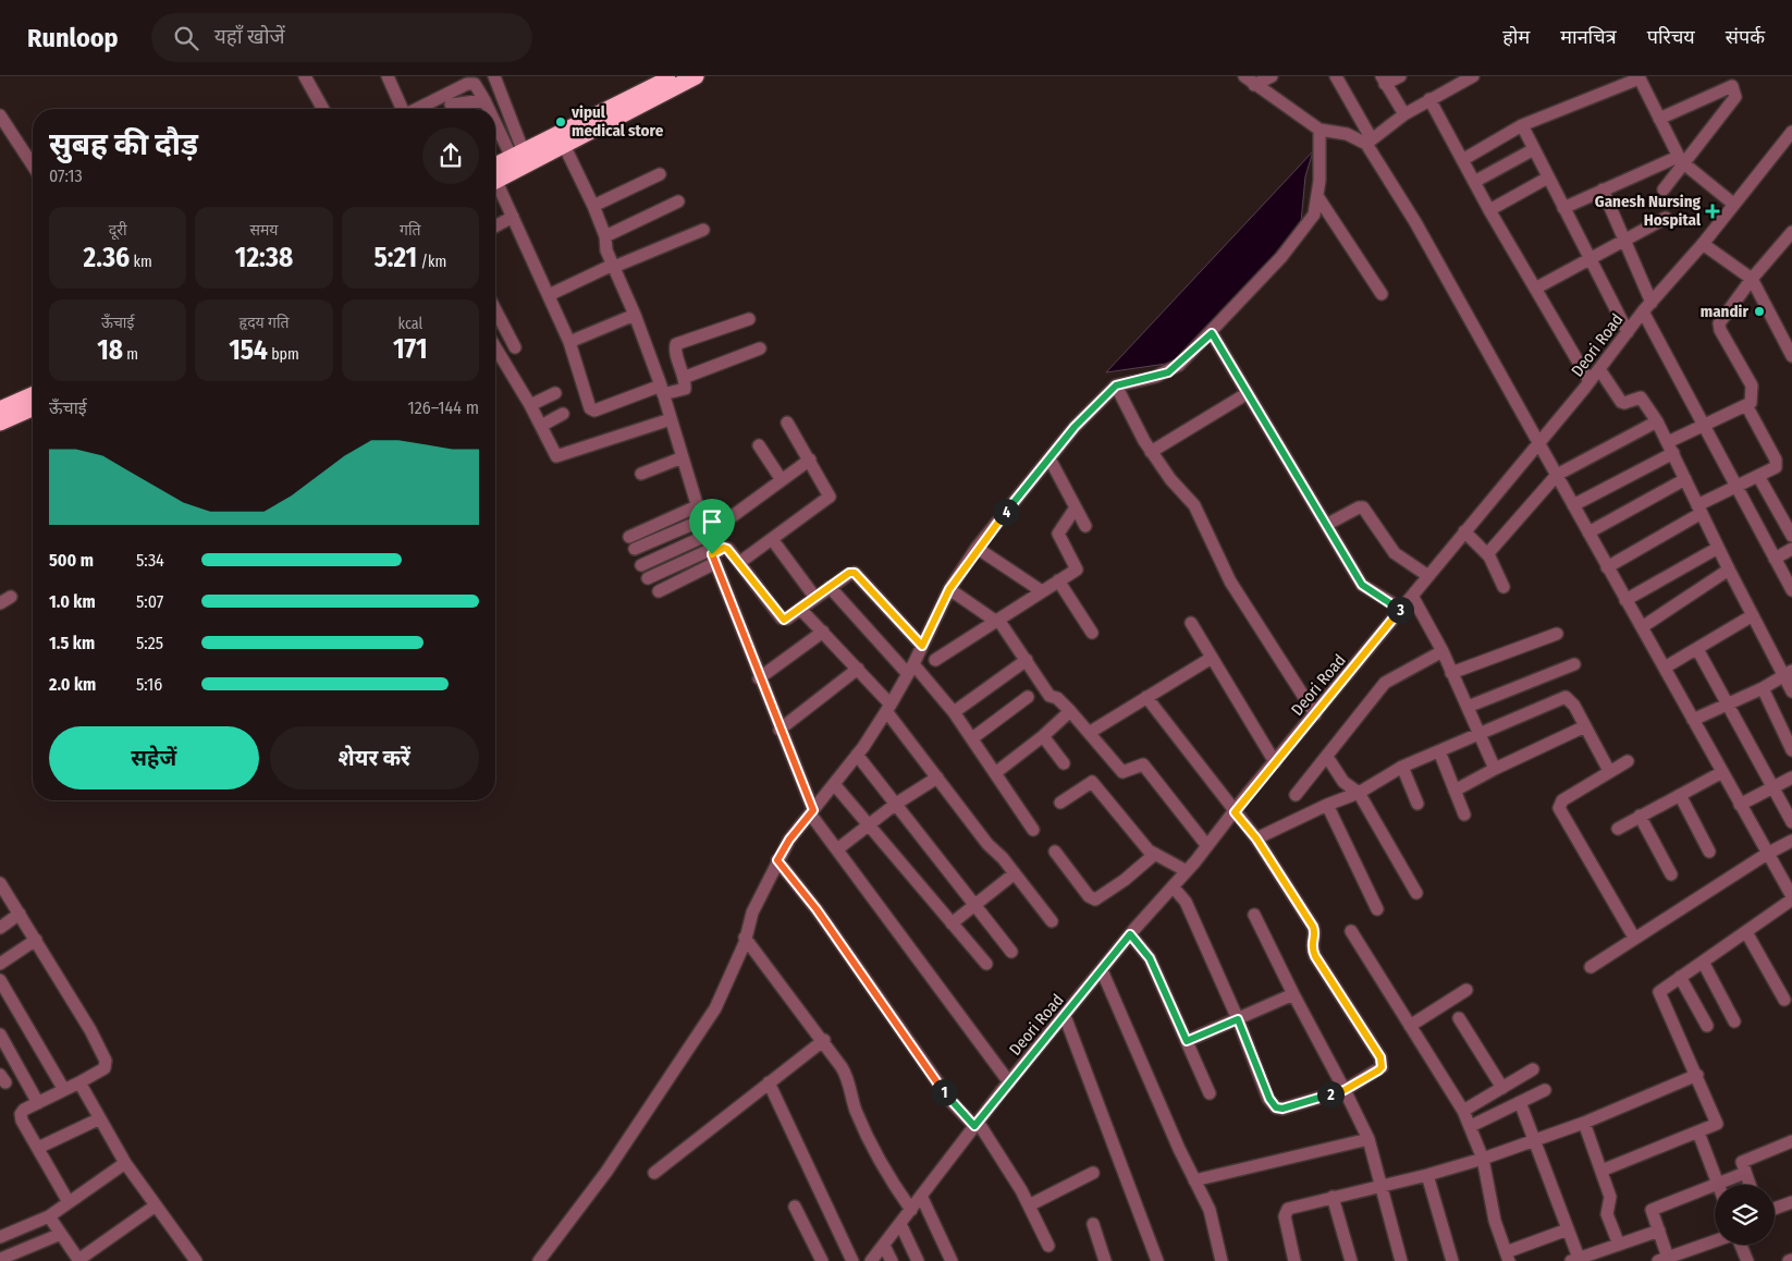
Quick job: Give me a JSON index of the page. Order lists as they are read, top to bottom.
{
  "streets": {
    "street": ["Deori Road"]
  },
  "places": {
    "other": ["vipul medical store", "mandir"],
    "health": ["Ganesh Nursing Hospital"]
  },
  "page": {
    "header": "Runloop",
    "search": "यहाँ खोजें",
    "nav": [
      "होम",
      "मानचित्र",
      "परिचय",
      "संपर्क"
    ],
    "heading": ["सुबह की दौड़", "07:13"],
    "stats": [
      ["दूरी", "2.36 km"],
      ["समय", "12:38"],
      ["गति", "5:21 /km"],
      ["ऊँचाई", "18 m"],
      ["हृदय गति", "154 bpm"],
      ["kcal", "171"]
    ],
    "chart": ["ऊँचाई", "126–144 m"],
    "pins": [
      "4",
      "3",
      "1",
      "2"
    ],
    "list": [
      {
        "name": "500 m",
        "note": "5:34"
      },
      {
        "name": "1.0 km",
        "note": "5:07"
      },
      {
        "name": "1.5 km",
        "note": "5:25"
      },
      {
        "name": "2.0 km",
        "note": "5:16"
      }
    ],
    "buttons": ["सहेजें", "शेयर करें"]
  }
}
